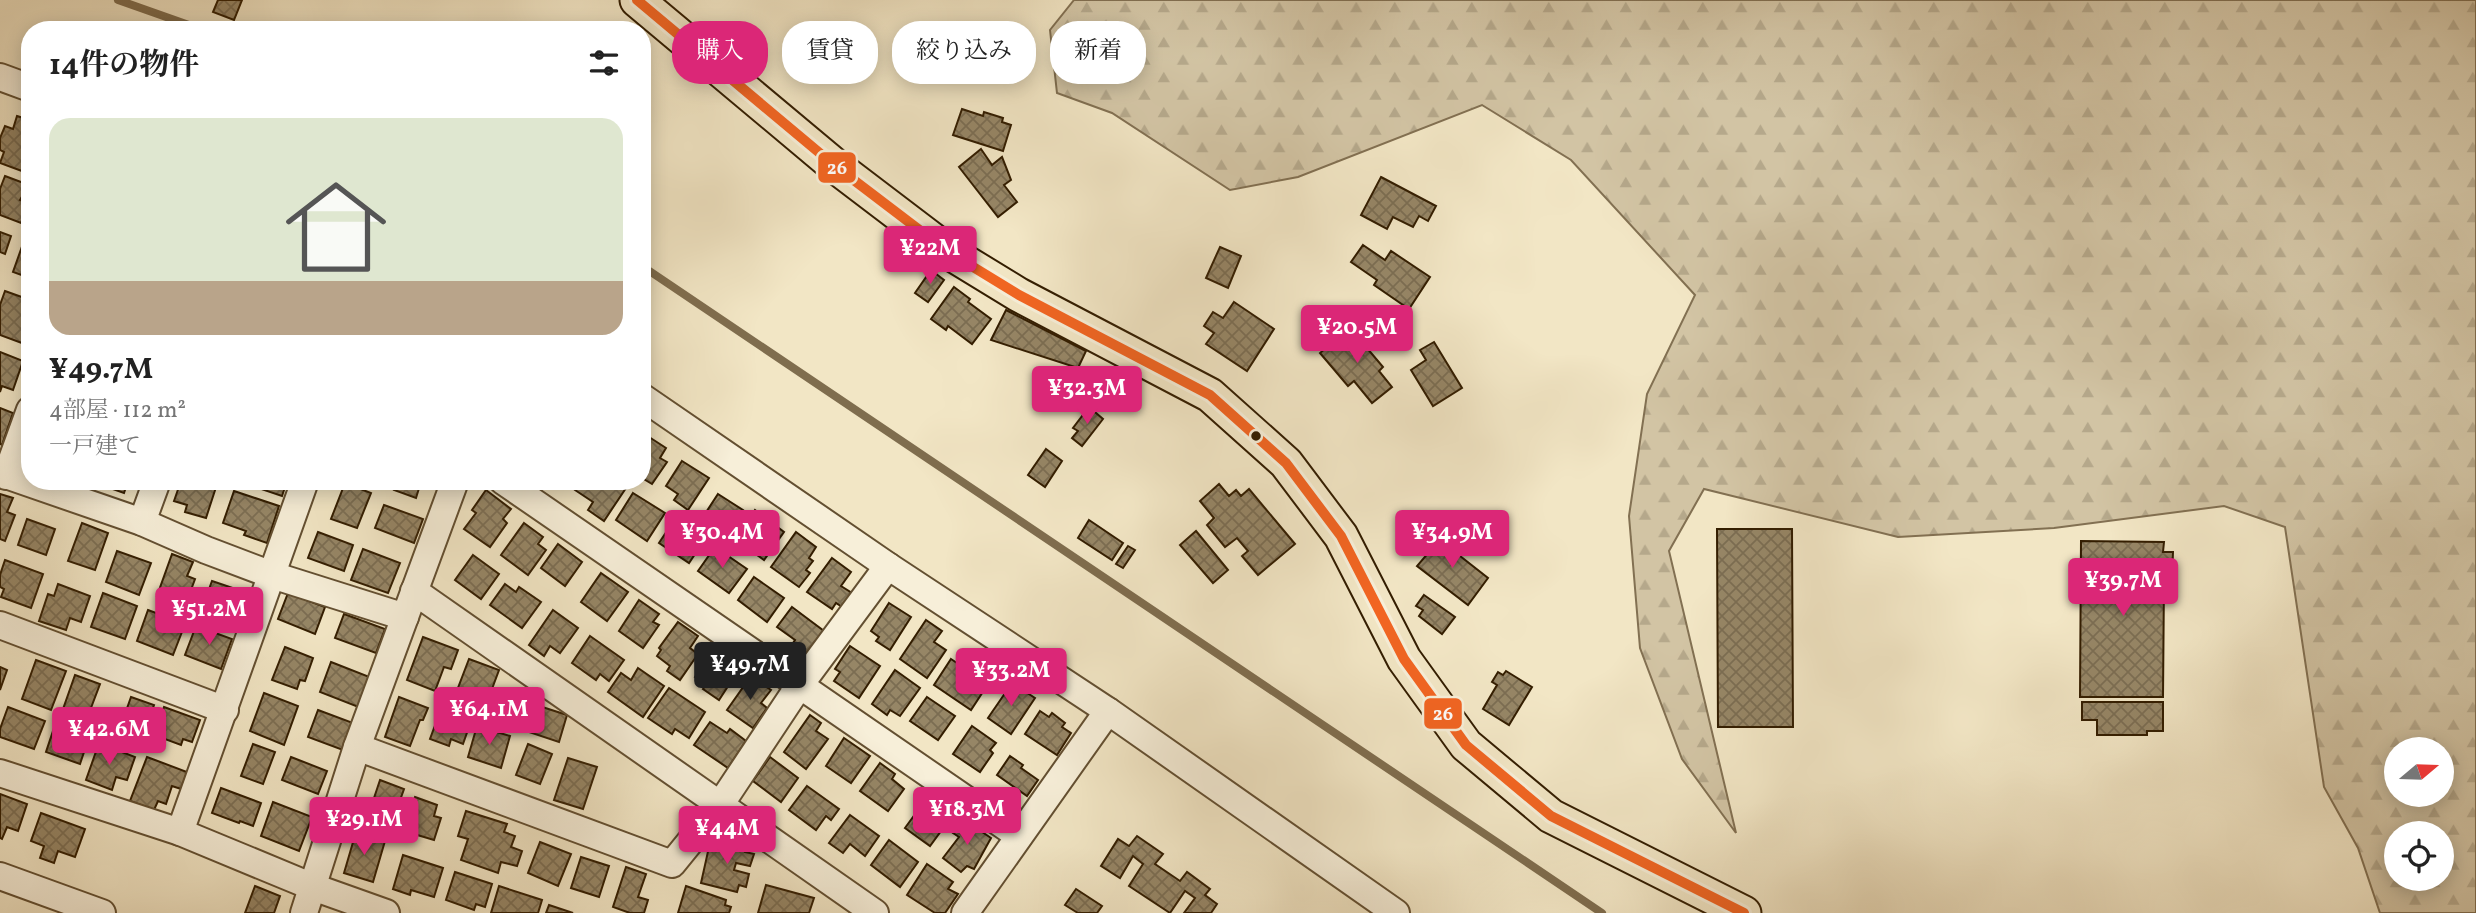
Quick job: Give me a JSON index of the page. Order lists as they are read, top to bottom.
{
  "lines": ["transit line 26"],
  "north": "right",
  "page": {
    "chip": [
      "購入",
      "賃貸",
      "絞り込み",
      "新着"
    ],
    "heading": "14件の物件",
    "list": [
      {
        "name": "¥49.7M",
        "note": "4部屋 · 112 m² · 一戸建て"
      }
    ],
    "price": [
      "¥22M",
      "¥20.5M",
      "¥32.3M",
      "¥30.4M",
      "¥34.9M",
      "¥39.7M",
      "¥51.2M",
      "¥49.7M",
      "¥33.2M",
      "¥64.1M",
      "¥42.6M",
      "¥18.3M",
      "¥29.1M",
      "¥44M"
    ]
  }
}
